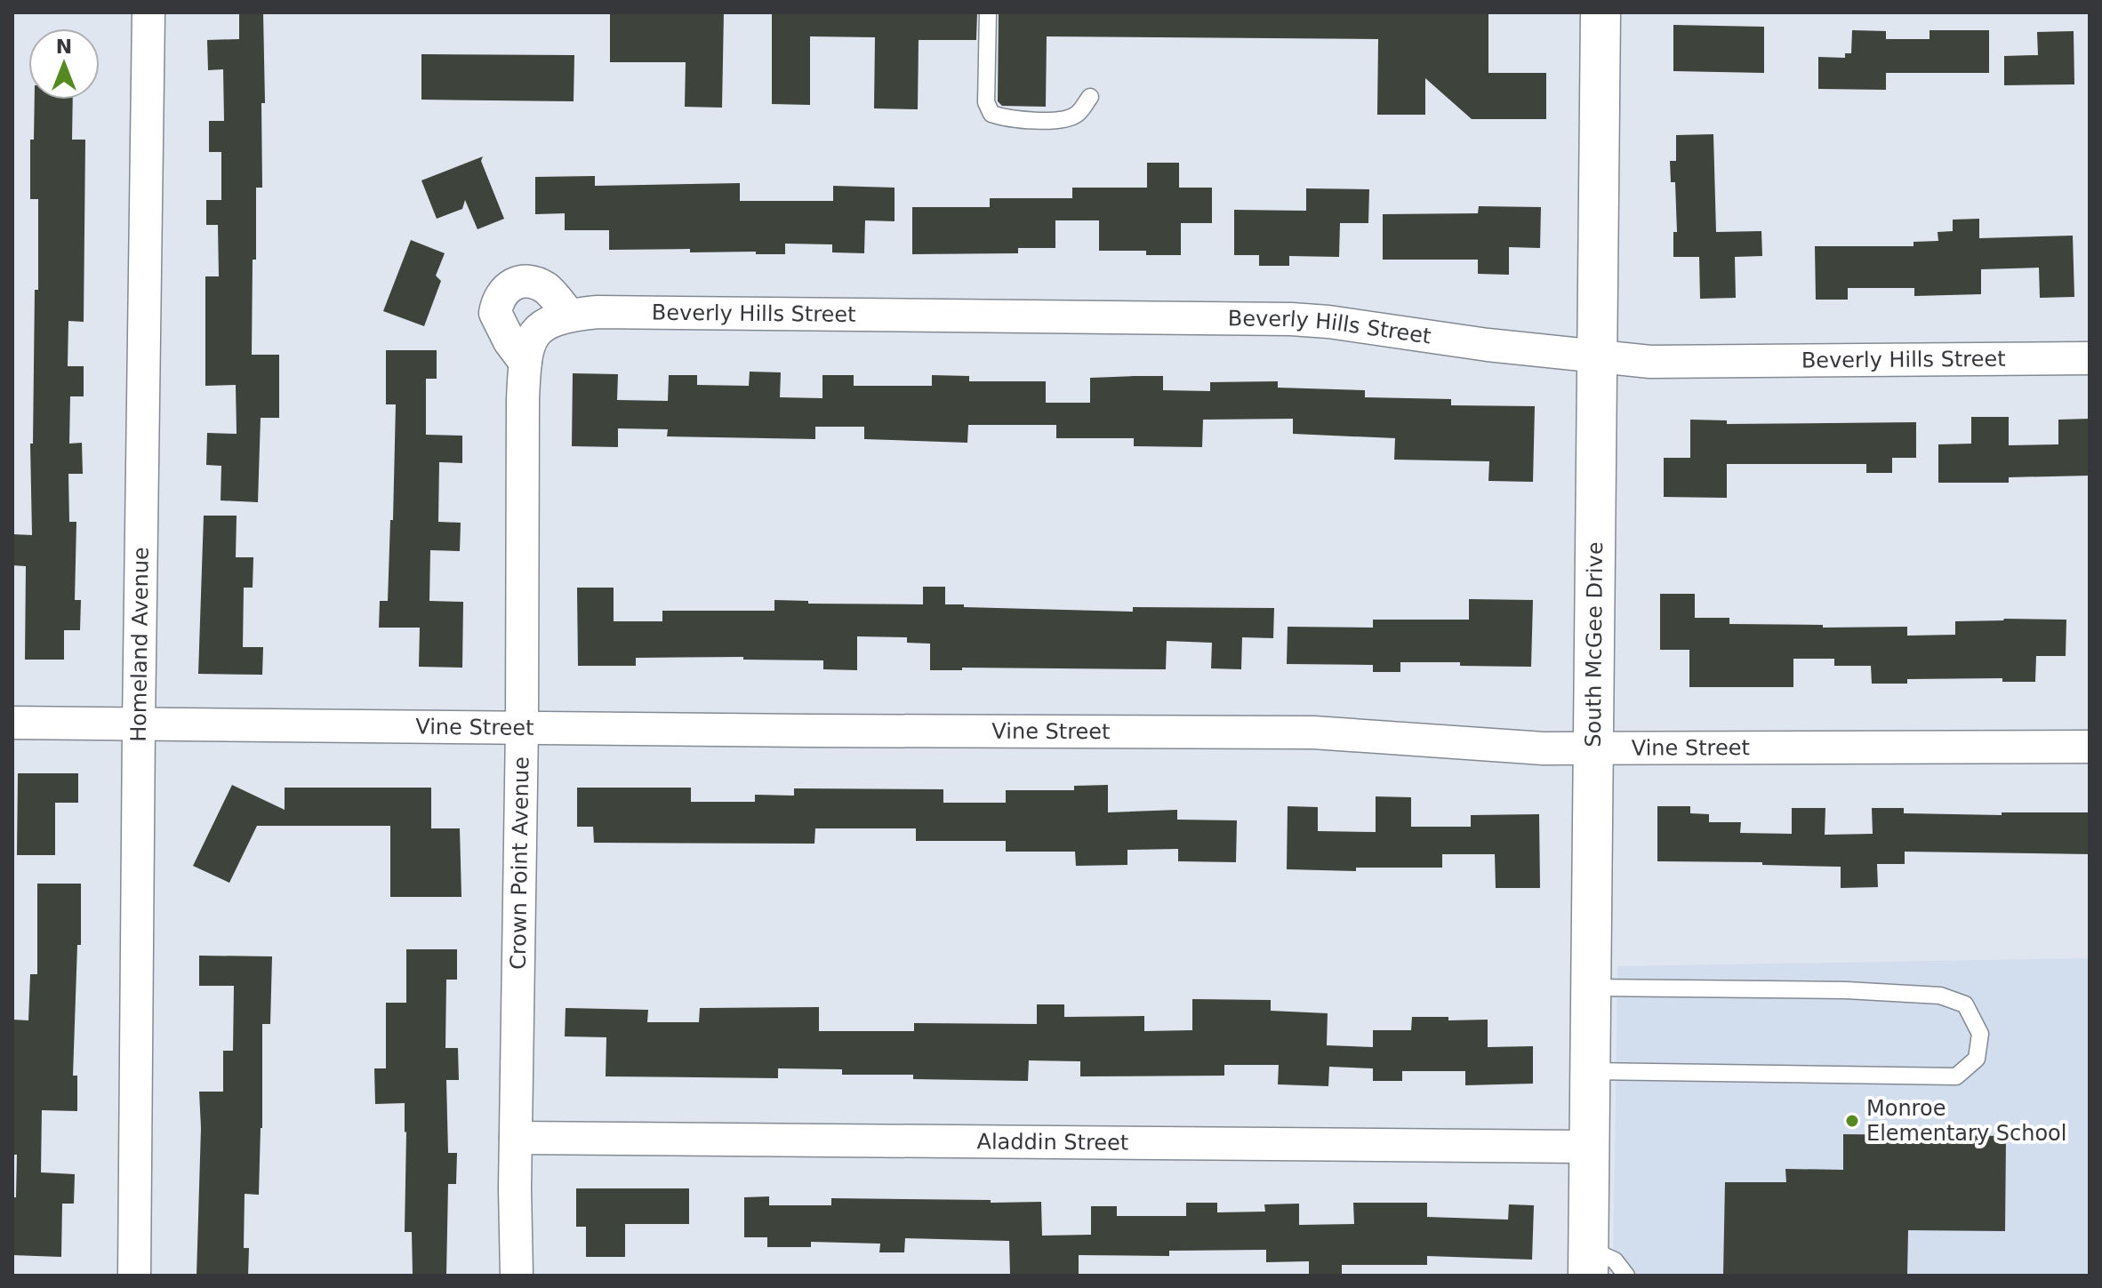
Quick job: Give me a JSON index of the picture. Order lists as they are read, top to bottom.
{
  "streets": {
    "street": [
      "Beverly Hills Street",
      "Homeland Avenue",
      "South McGee Drive",
      "Vine Street",
      "Crown Point Avenue",
      "Aladdin Street"
    ]
  },
  "crossings": [
    ["Beverly Hills Street", "South McGee Drive"],
    ["Beverly Hills Street", "Crown Point Avenue"],
    ["Homeland Avenue", "Vine Street"],
    ["South McGee Drive", "Vine Street"],
    ["South McGee Drive", "Aladdin Street"],
    ["Vine Street", "Crown Point Avenue"],
    ["Crown Point Avenue", "Aladdin Street"]
  ],
  "places": ["Monroe Elementary School"],
  "north": "top"
}
